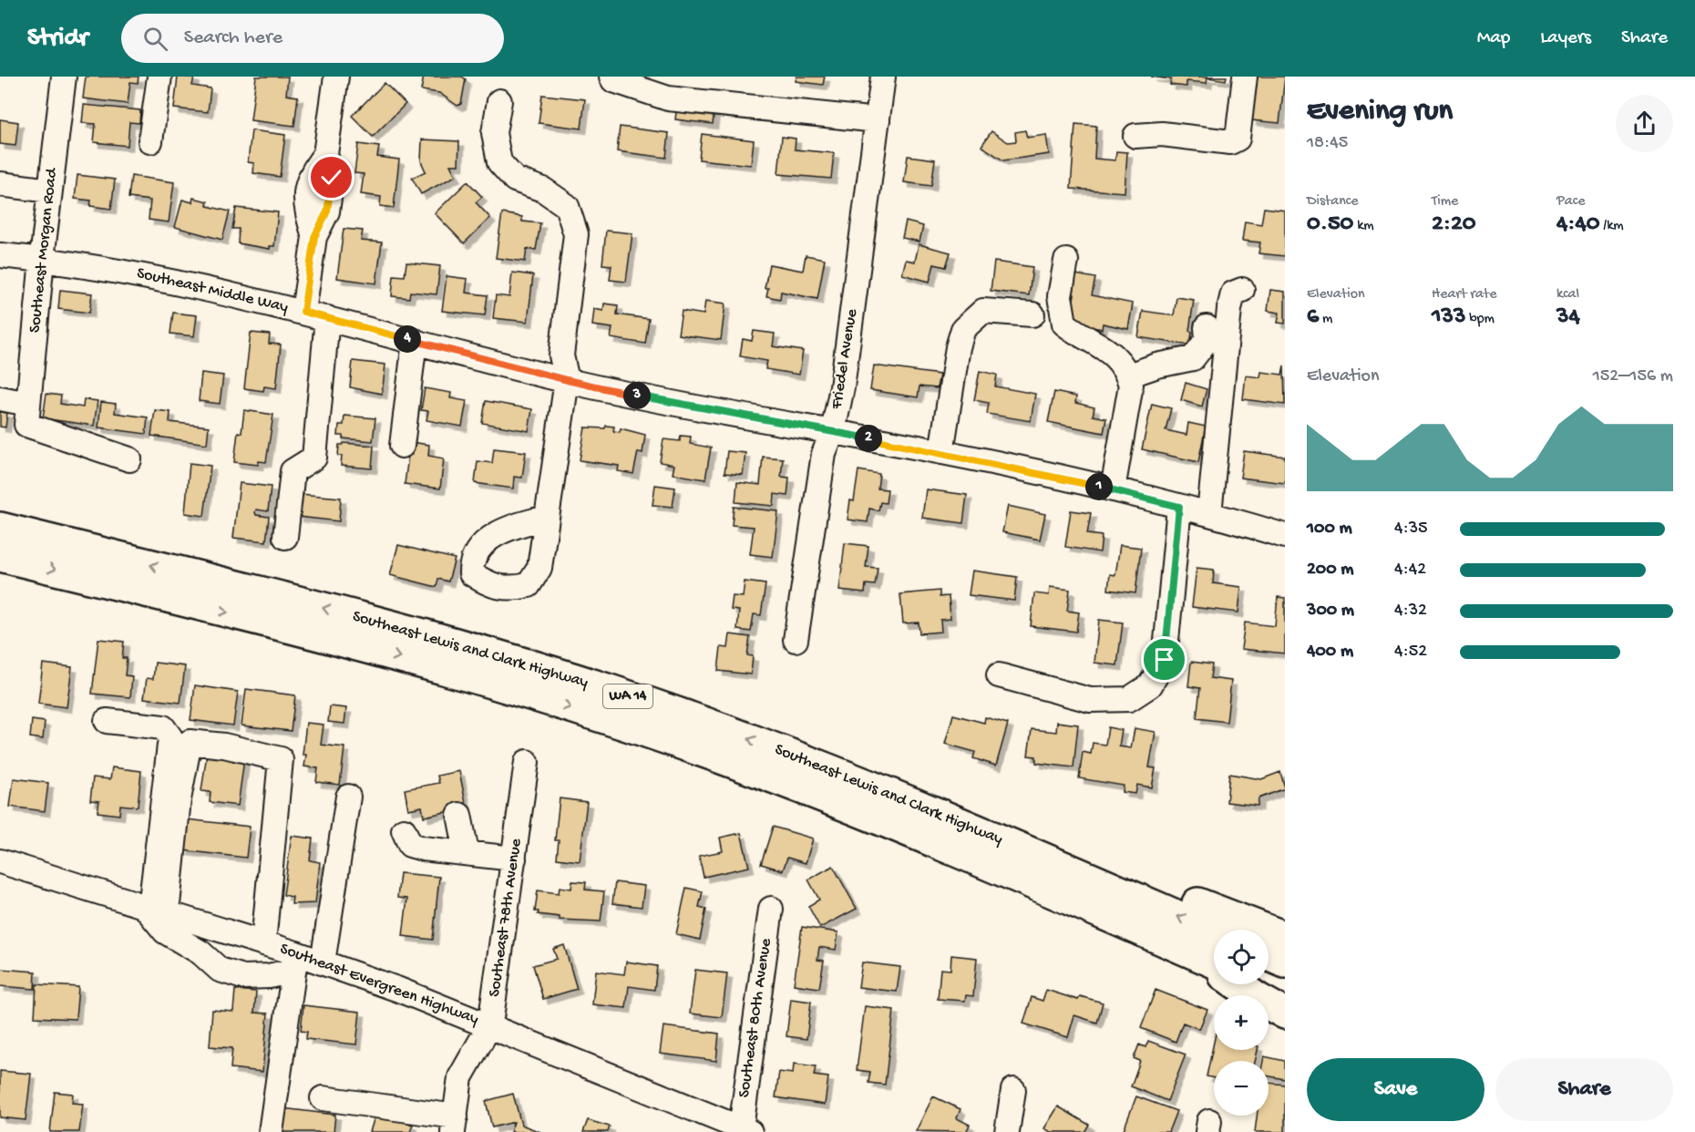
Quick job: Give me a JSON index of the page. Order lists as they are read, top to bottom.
{
  "streets": {
    "highway": ["Southeast Lewis and Clark Highway", "WA 14"],
    "street": [
      "Southeast Morgan Road",
      "Southeast Middle Way",
      "Friedel Avenue",
      "Southeast 78th Avenue",
      "Southeast Evergreen Highway",
      "Southeast 80th Avenue"
    ]
  },
  "crossings": [
    ["Southeast Morgan Road", "Southeast Middle Way"],
    ["Southeast Middle Way", "Friedel Avenue"],
    ["Southeast 78th Avenue", "Southeast Evergreen Highway"],
    ["Southeast Evergreen Highway", "Southeast 80th Avenue"]
  ],
  "page": {
    "header": "Stridr",
    "search": "Search here",
    "nav": ["Map", "Layers", "Share"],
    "heading": ["Evening run", "18:45"],
    "stats": [
      ["Distance", "0.50 km"],
      ["Time", "2:20"],
      ["Pace", "4:40 /km"],
      ["Elevation", "6 m"],
      ["Heart rate", "133 bpm"],
      ["kcal", "34"]
    ],
    "pins": [
      "4",
      "3",
      "2",
      "1"
    ],
    "chart": ["Elevation", "152–156 m"],
    "list": [
      {
        "name": "100 m",
        "note": "4:35"
      },
      {
        "name": "200 m",
        "note": "4:42"
      },
      {
        "name": "300 m",
        "note": "4:32"
      },
      {
        "name": "400 m",
        "note": "4:52"
      }
    ],
    "map_buttons": ["+", "−"],
    "buttons": ["Save", "Share"]
  }
}
